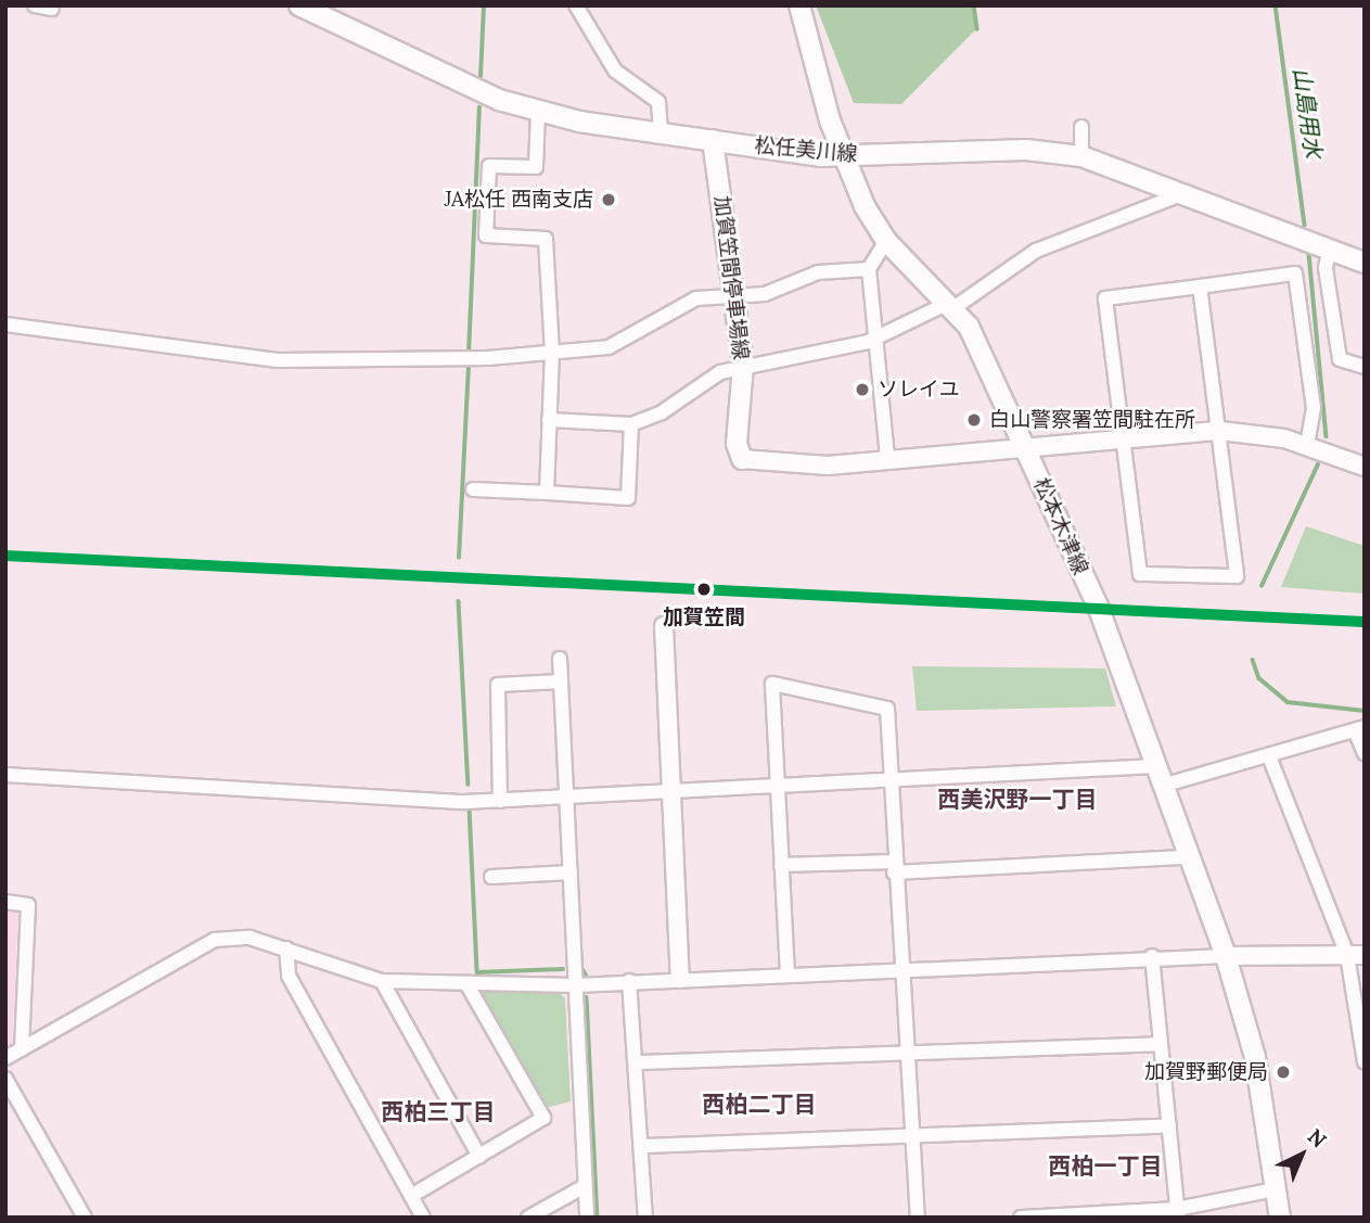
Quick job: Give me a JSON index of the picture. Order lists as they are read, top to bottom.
{
  "streets": {
    "main road": ["松任美川線", "加賀笠間停車場線", "松本木津線"]
  },
  "crossings": [
    ["松任美川線", "加賀笠間停車場線"],
    ["松任美川線", "松本木津線"]
  ],
  "districts": [
    "西美沢野一丁目",
    "西柏二丁目",
    "西柏三丁目",
    "西柏一丁目"
  ],
  "water": ["山島用水"],
  "places": [
    "JA松任 西南支店",
    "ソレイユ",
    "白山警察署笠間駐在所",
    "加賀笠間",
    "加賀野郵便局"
  ],
  "north": "top right"
}
